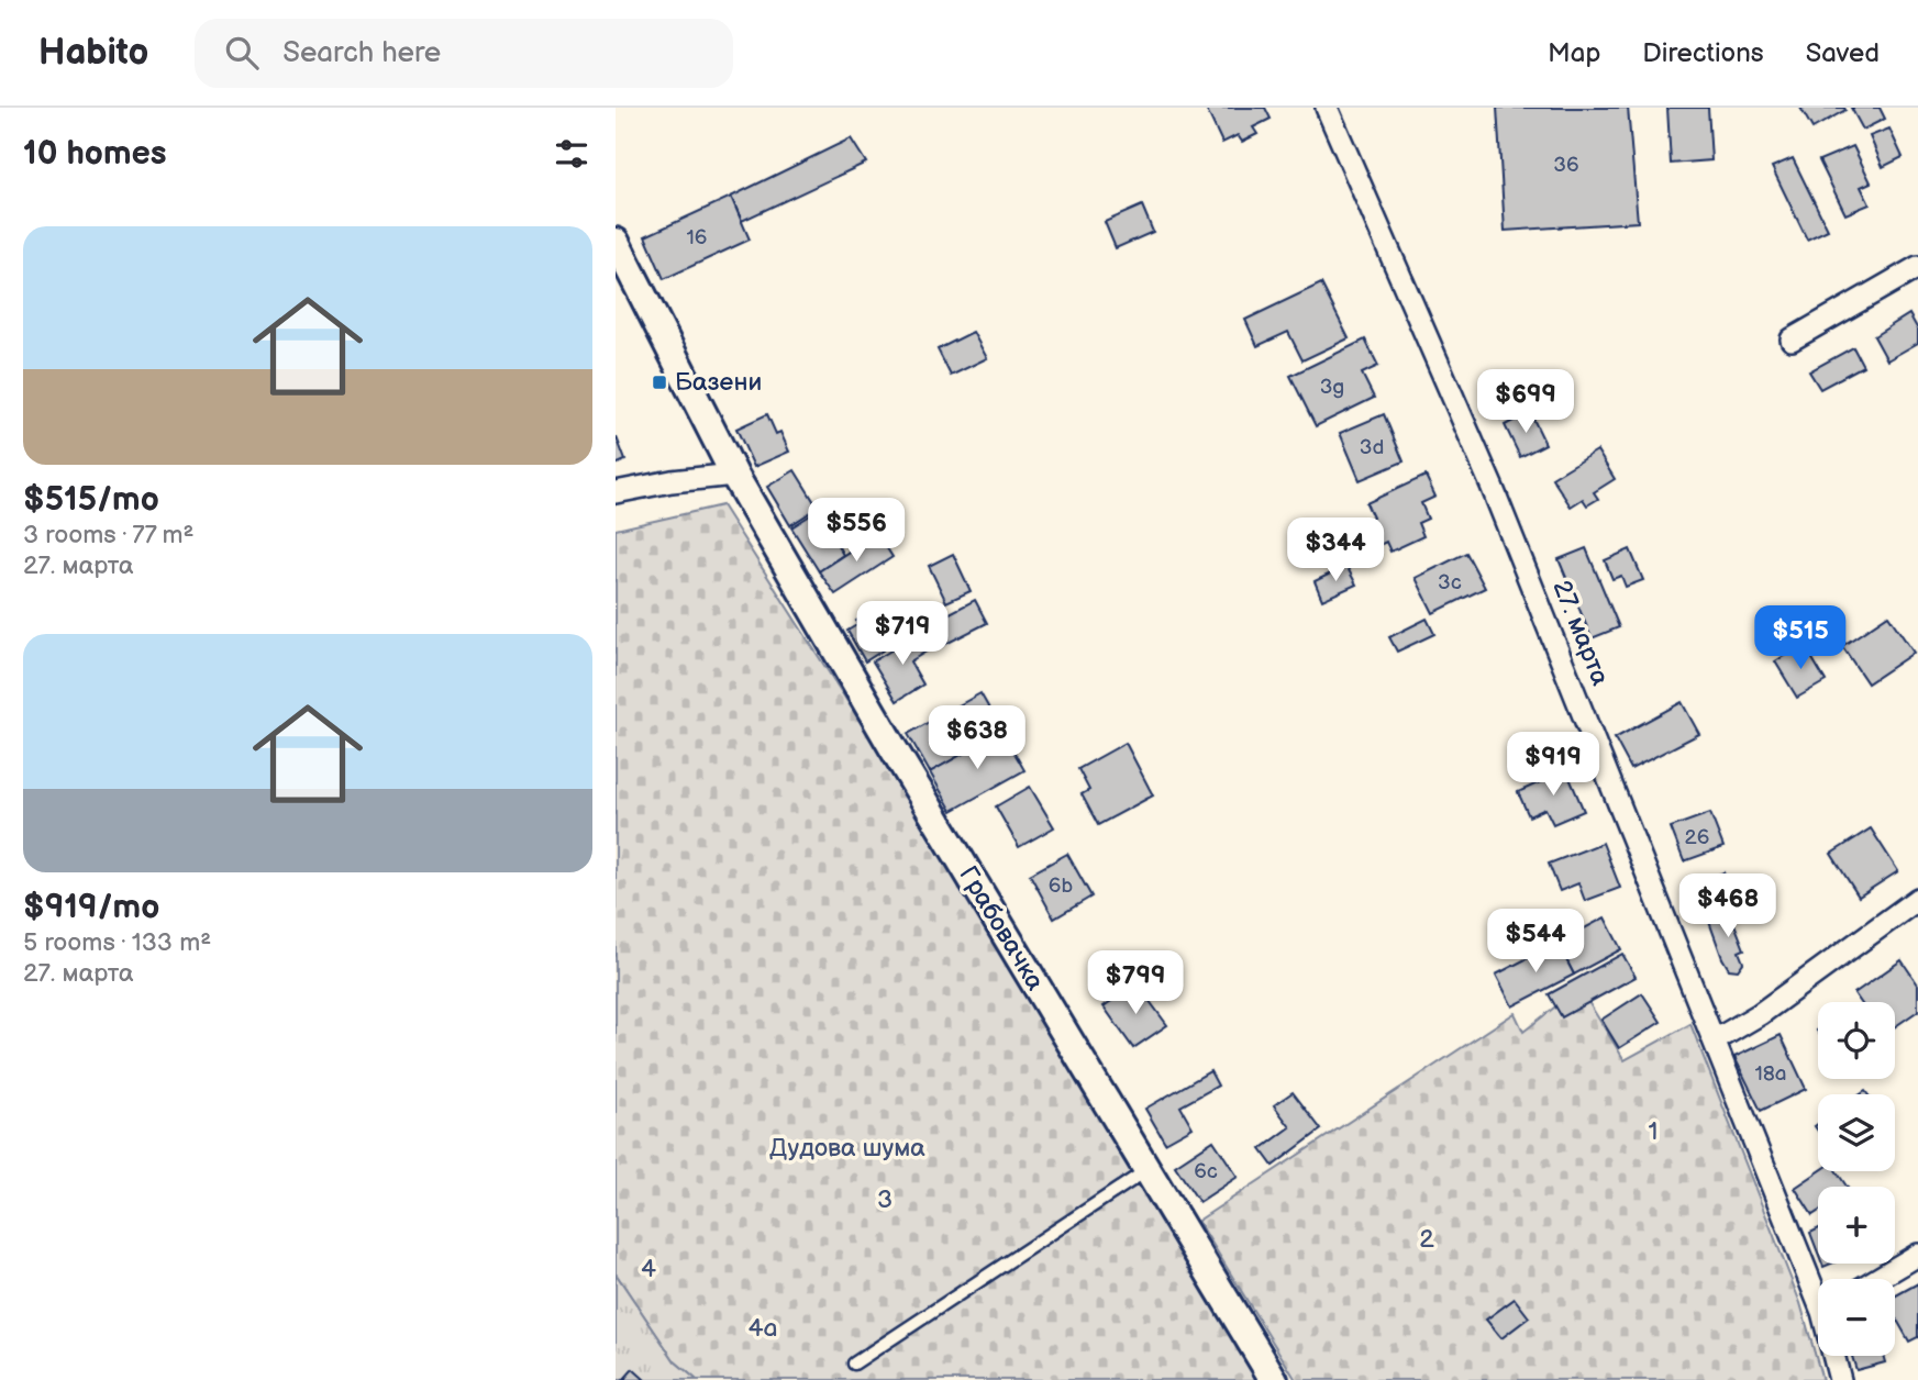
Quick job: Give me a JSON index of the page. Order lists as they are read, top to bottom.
{
  "streets": {
    "street": ["27. марта", "Грабовачка"]
  },
  "parks": [
    "1",
    "Дудова шума",
    "3",
    "2",
    "4",
    "4a"
  ],
  "places": {
    "transit": ["Базени"]
  },
  "house_numbers": [
    "36",
    "16",
    "3g",
    "3d",
    "3c",
    "26",
    "6b",
    "18a",
    "6c"
  ],
  "page": {
    "header": "Habito",
    "search": "Search here",
    "nav": ["Map", "Directions", "Saved"],
    "heading": "10 homes",
    "list": [
      {
        "name": "$515/mo",
        "note": "3 rooms · 77 m² · 27. марта"
      },
      {
        "name": "$919/mo",
        "note": "5 rooms · 133 m² · 27. марта"
      }
    ],
    "price": [
      "$699",
      "$556",
      "$344",
      "$719",
      "$515",
      "$638",
      "$919",
      "$468",
      "$544",
      "$799"
    ],
    "map_buttons": ["+", "−"]
  }
}
